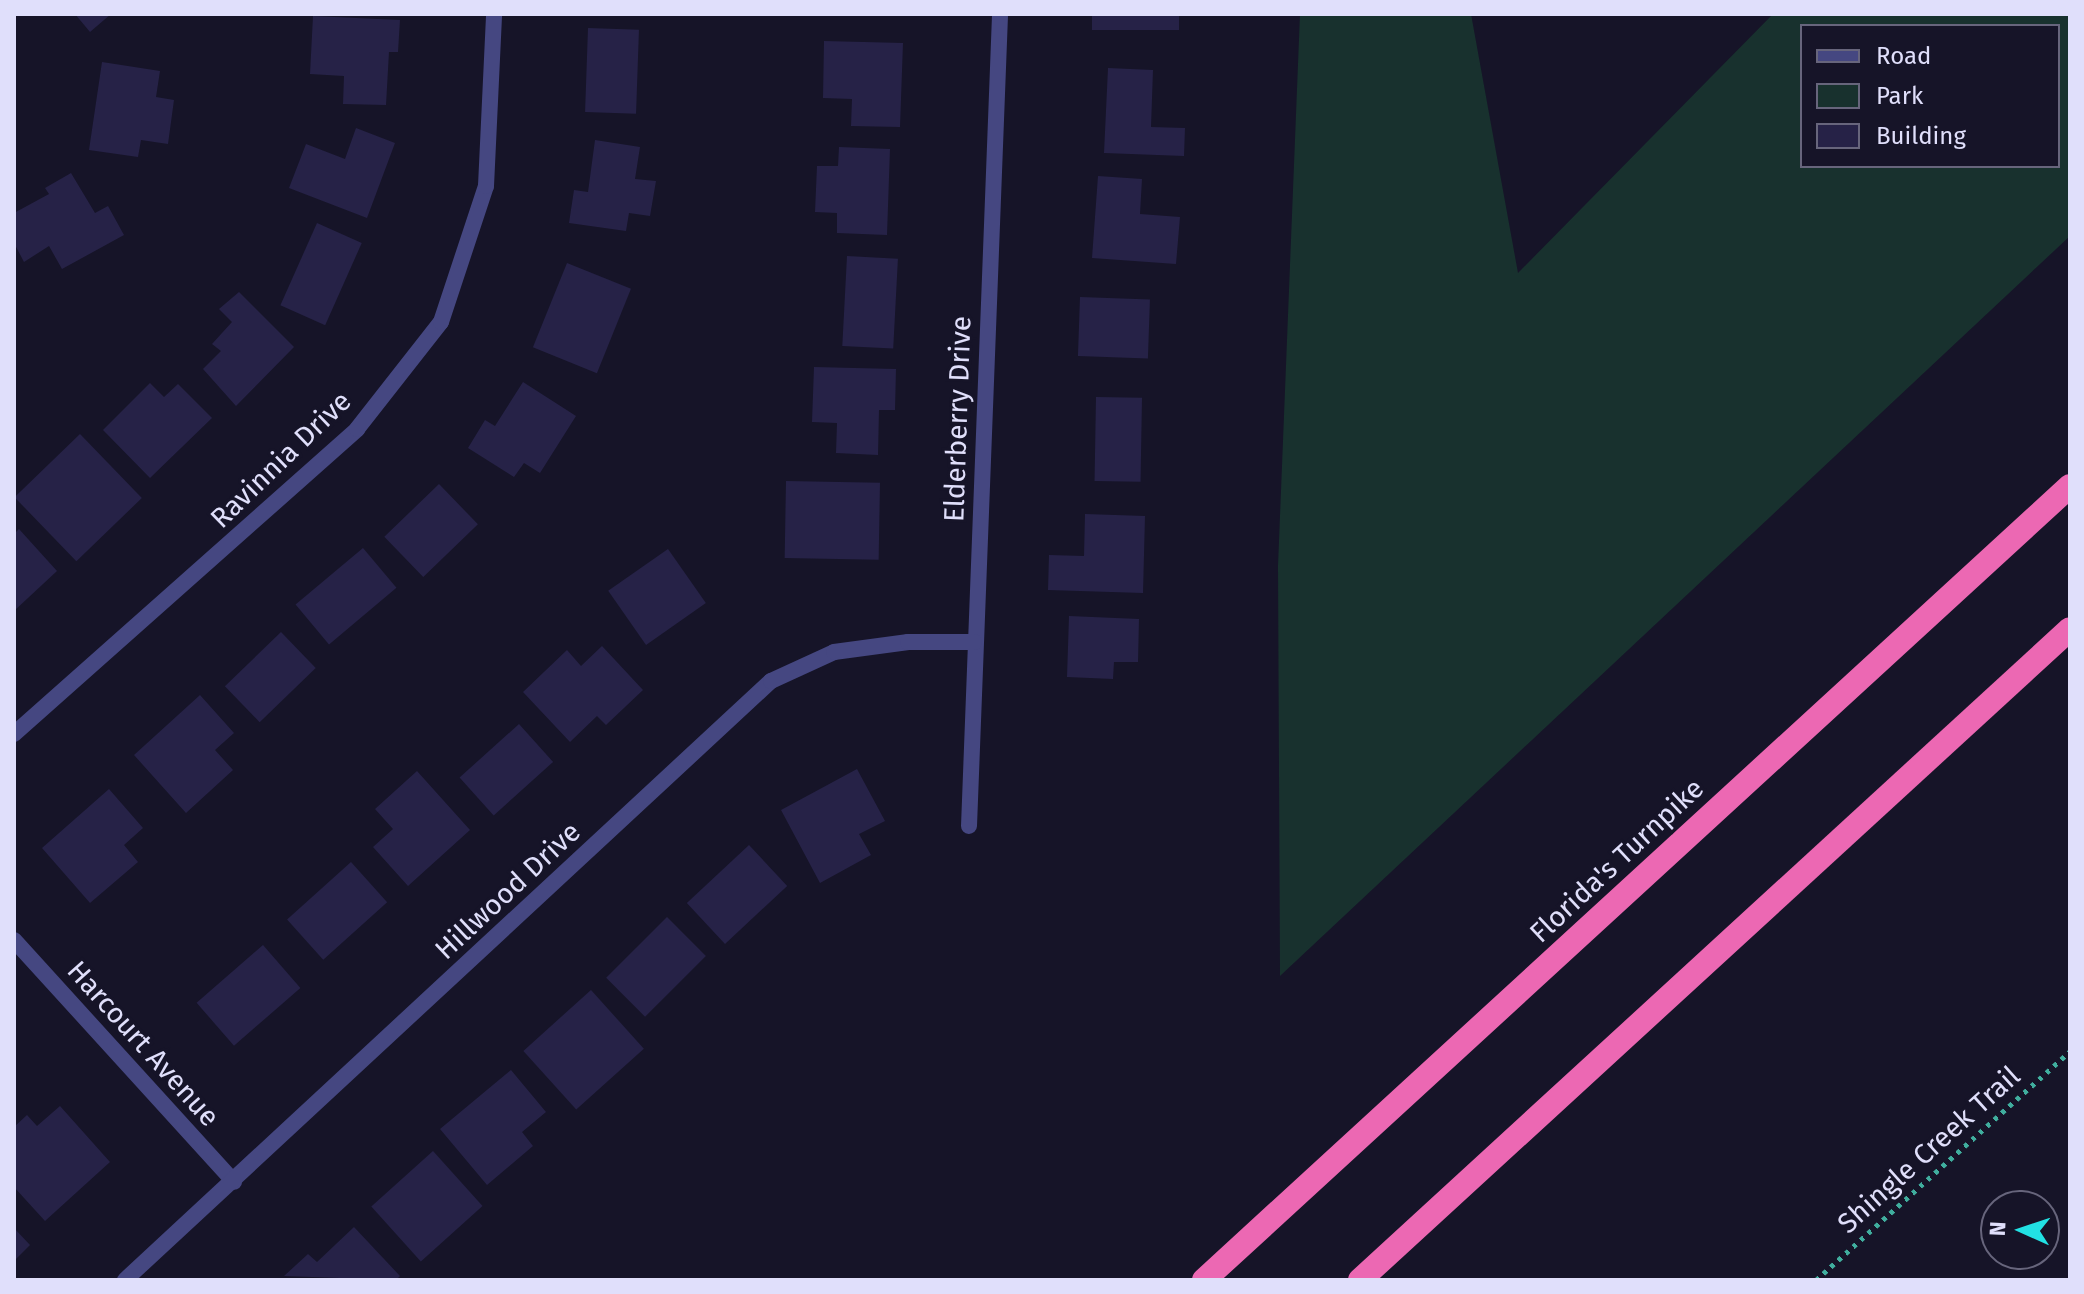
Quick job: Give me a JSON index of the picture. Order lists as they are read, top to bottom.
{
  "streets": {
    "highway": ["Florida's Turnpike"],
    "street": [
      "Elderberry Drive",
      "Ravinnia Drive",
      "Hillwood Drive",
      "Harcourt Avenue"
    ],
    "path": ["Shingle Creek Trail"]
  },
  "crossings": [
    ["Elderberry Drive", "Hillwood Drive"],
    ["Hillwood Drive", "Harcourt Avenue"]
  ],
  "legend": ["Road", "Park", "Building"],
  "north": "left"
}
